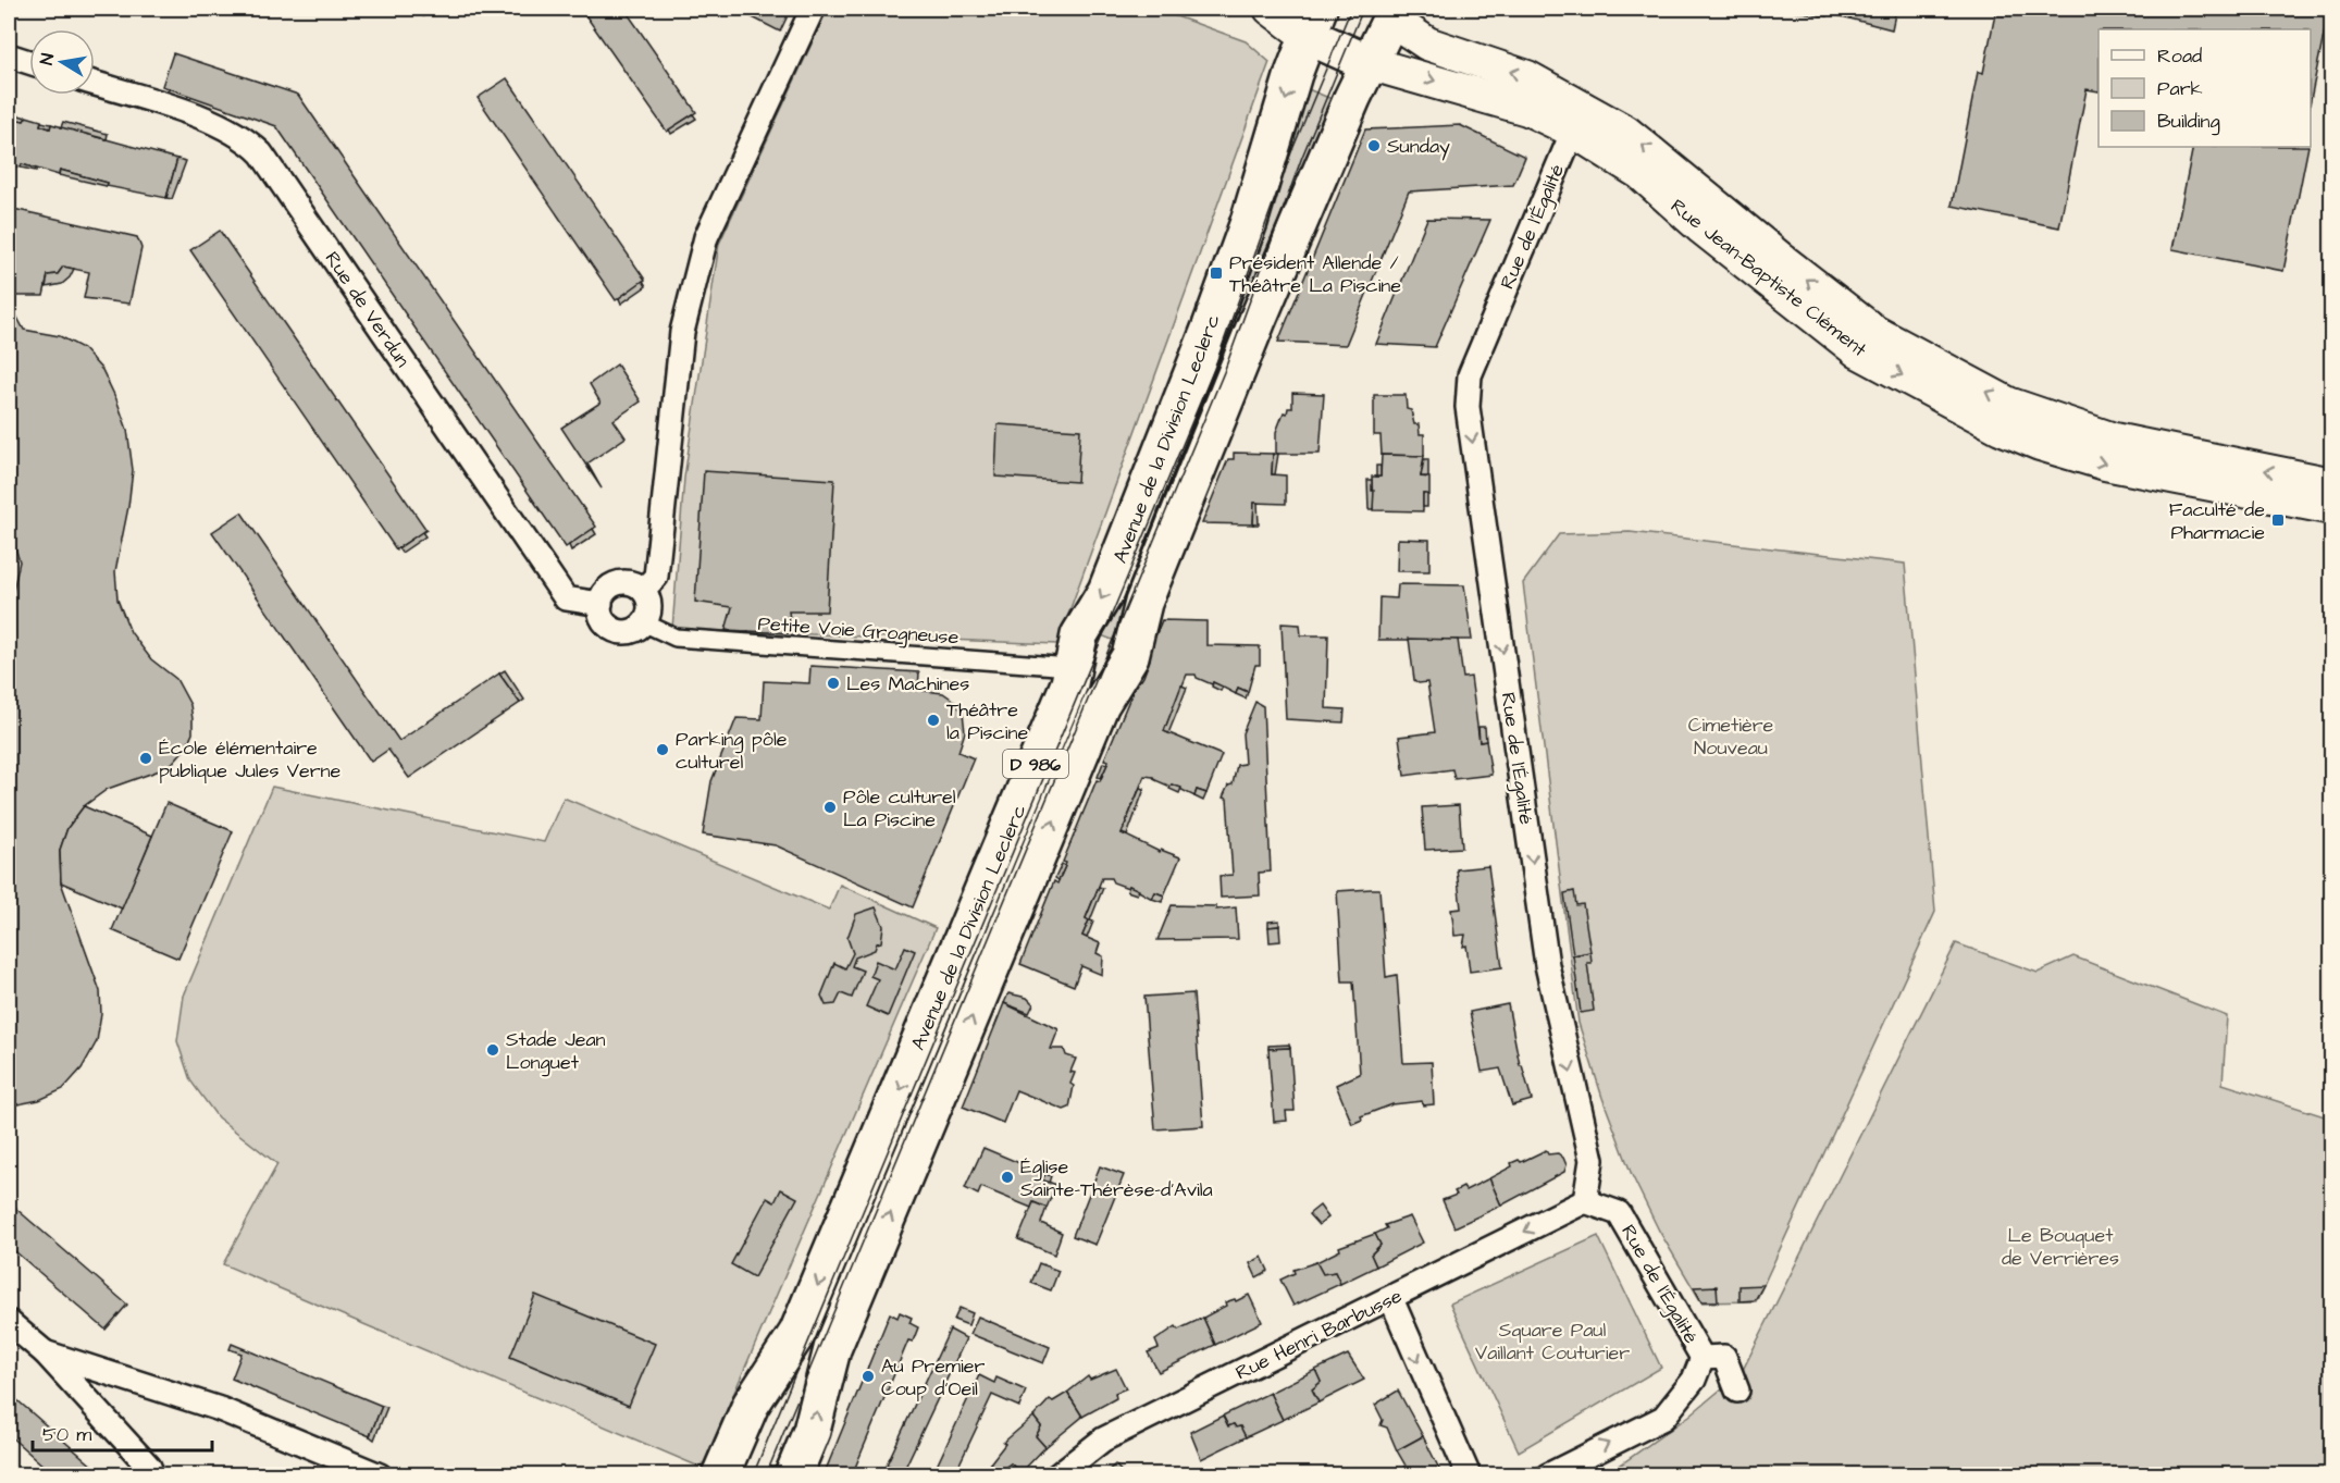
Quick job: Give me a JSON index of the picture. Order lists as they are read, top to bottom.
{
  "streets": {
    "main road": ["Rue Jean-Baptiste Clément", "Avenue de la Division Leclerc", "D 986"],
    "street": [
      "Rue de l'Égalité",
      "Rue de Verdun",
      "Petite Voie Grogneuse",
      "Rue Henri Barbusse"
    ]
  },
  "crossings": [
    ["Rue de l'Égalité", "Rue Jean-Baptiste Clément"],
    ["Rue de l'Égalité", "Rue Henri Barbusse"],
    ["Rue Jean-Baptiste Clément", "Avenue de la Division Leclerc"],
    ["Rue de Verdun", "Petite Voie Grogneuse"],
    ["Avenue de la Division Leclerc", "Petite Voie Grogneuse"]
  ],
  "one_way": ["Rue de l'Égalité", "Rue Henri Barbusse"],
  "parks": ["Cimetière Nouveau", "Le Bouquet de Verrières", "Square Paul Vaillant Couturier"],
  "places": {
    "other": [
      "Sunday",
      "Les Machines",
      "Théâtre la Piscine",
      "Parking pôle culturel",
      "École élémentaire publique Jules Verne",
      "Pôle culturel La Piscine",
      "Stade Jean Longuet",
      "Église Sainte-Thérèse-d'Avila",
      "Au Premier Coup d'Oeil"
    ],
    "transit": ["Président Allende / Théâtre La Piscine", "Faculté de Pharmacie"]
  },
  "legend": ["Road", "Park", "Building"],
  "scale_bar": "50 m",
  "north": "left"
}
